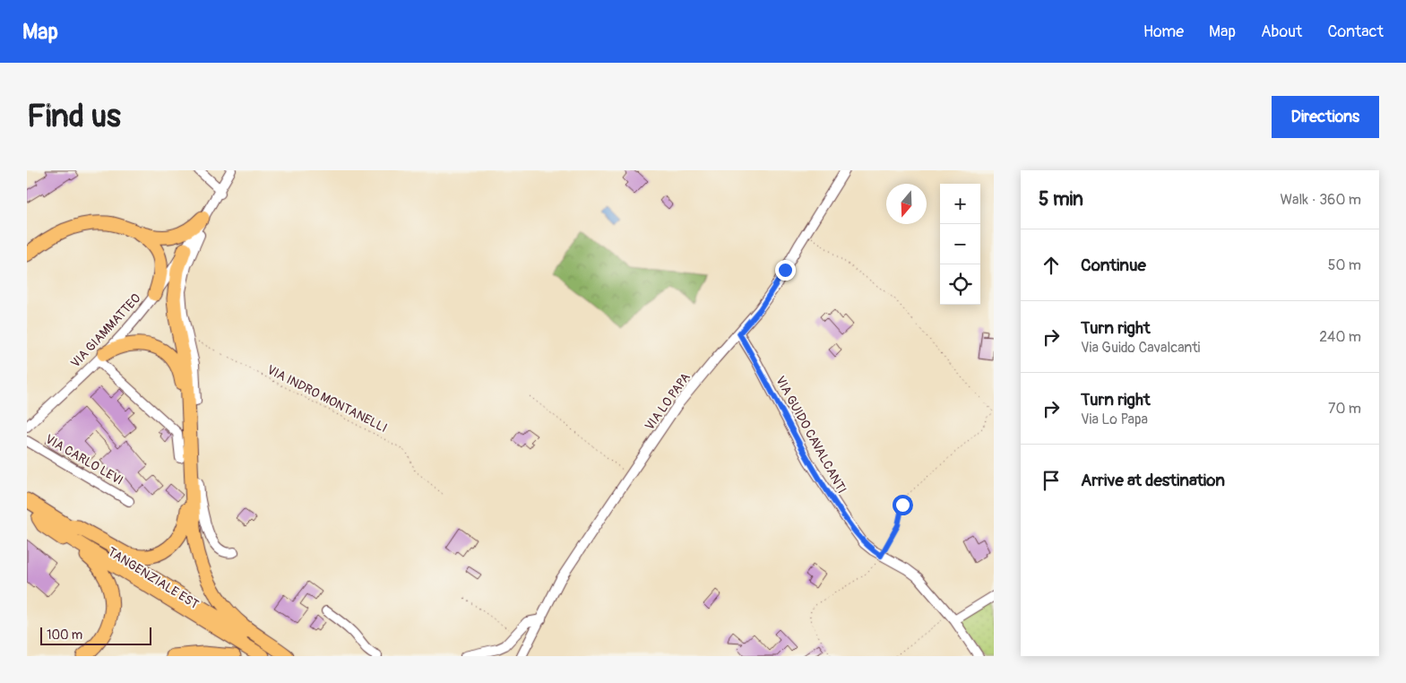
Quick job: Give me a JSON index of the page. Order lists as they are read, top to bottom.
{
  "streets": {
    "highway": ["TANGENZIALE EST"],
    "street": [
      "VIA GIAMMATTEO",
      "VIA LO PAPA",
      "VIA GUIDO CAVALCANTI",
      "VIA CARLO LEVI"
    ],
    "path": ["VIA INDRO MONTANELLI"]
  },
  "crossings": [
    ["VIA LO PAPA", "VIA GUIDO CAVALCANTI"]
  ],
  "scale_bar": "100 m",
  "north": "bottom",
  "page": {
    "header": "Map",
    "nav": [
      "Home",
      "Map",
      "About",
      "Contact"
    ],
    "buttons": "Directions",
    "title": "Find us",
    "heading": ["5 min", "Walk · 360 m"],
    "map_buttons": ["+", "−"],
    "list": [
      ["Continue", "50 m"],
      ["Turn right", "Via Guido Cavalcanti", "240 m"],
      ["Turn right", "Via Lo Papa", "70 m"],
      "Arrive at destination"
    ],
    "scale": "100 m"
  }
}
